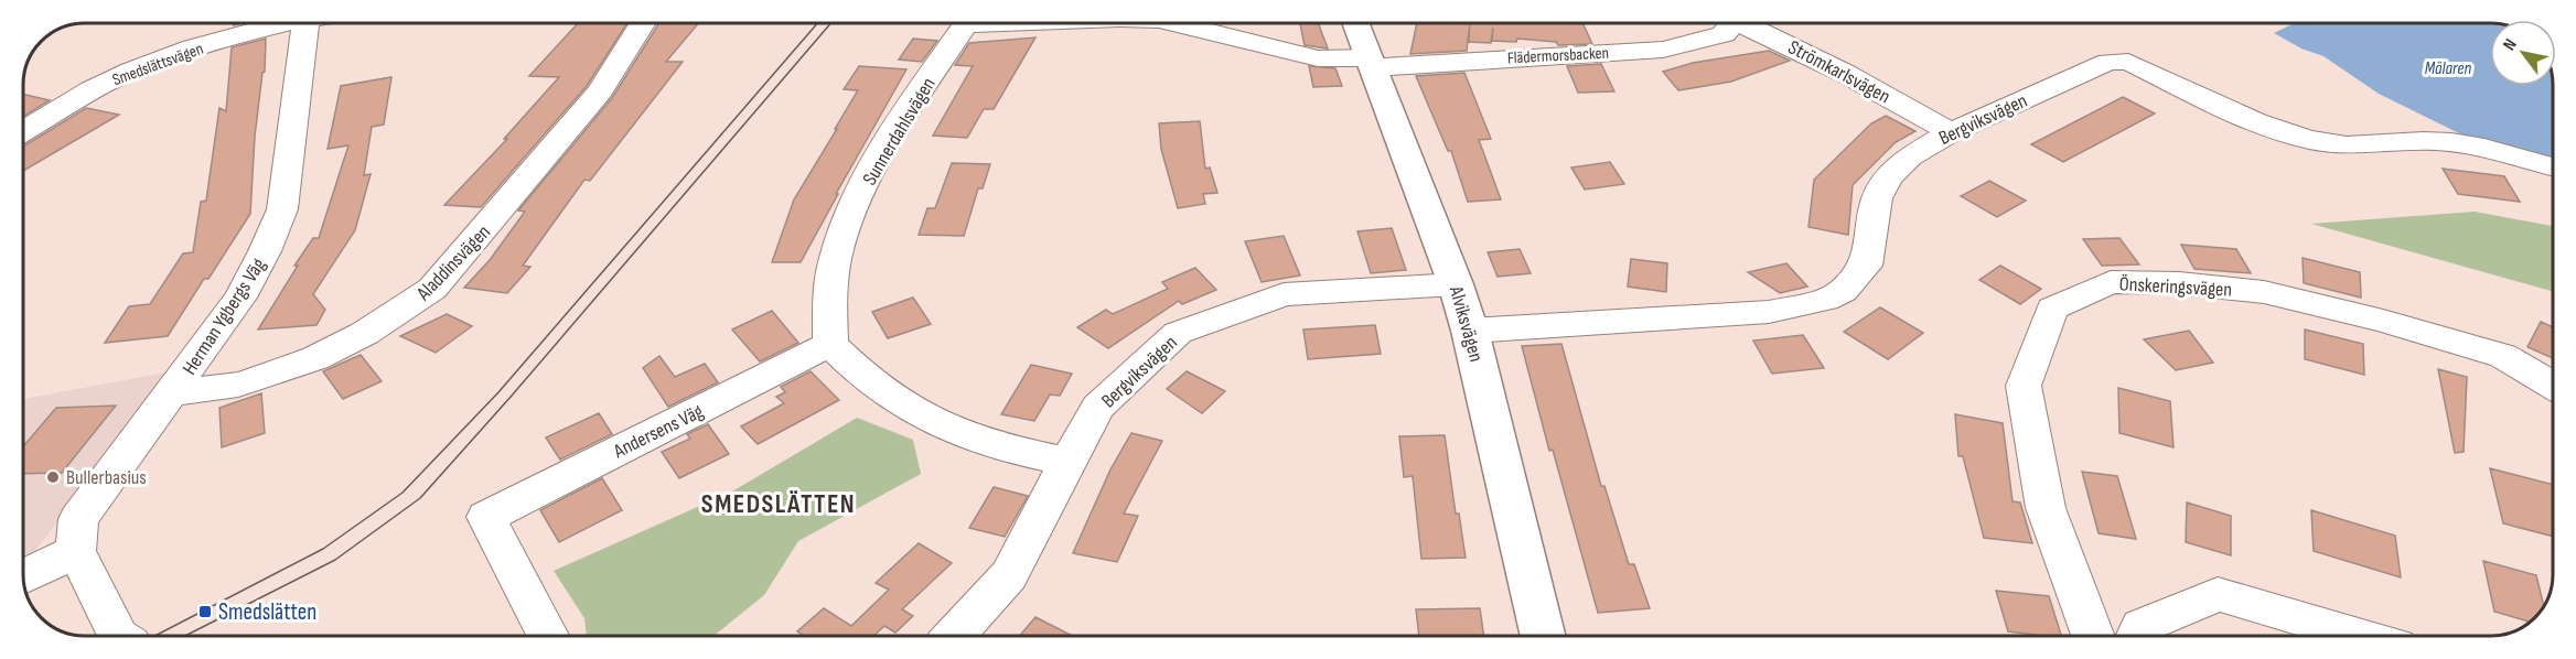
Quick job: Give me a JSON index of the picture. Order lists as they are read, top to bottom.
{
  "streets": {
    "street": [
      "Flädermorsbacken",
      "Smedslättsvägen",
      "Strömkarlsvägen",
      "Bergviksvägen",
      "Sunnerdahlsvägen",
      "Aladdinsvägen",
      "Önskeringsvägen",
      "Herman Ygbergs Väg",
      "Alviksvägen",
      "Andersens Väg"
    ]
  },
  "crossings": [
    ["Flädermorsbacken", "Alviksvägen"],
    ["Strömkarlsvägen", "Bergviksvägen"],
    ["Bergviksvägen", "Alviksvägen"],
    ["Sunnerdahlsvägen", "Andersens Väg"],
    ["Aladdinsvägen", "Herman Ygbergs Väg"]
  ],
  "districts": ["SMEDSLÄTTEN"],
  "water": ["Mälaren"],
  "places": {
    "other": ["Bullerbasius"],
    "transit": ["Smedslätten"]
  },
  "north": "top left"
}
